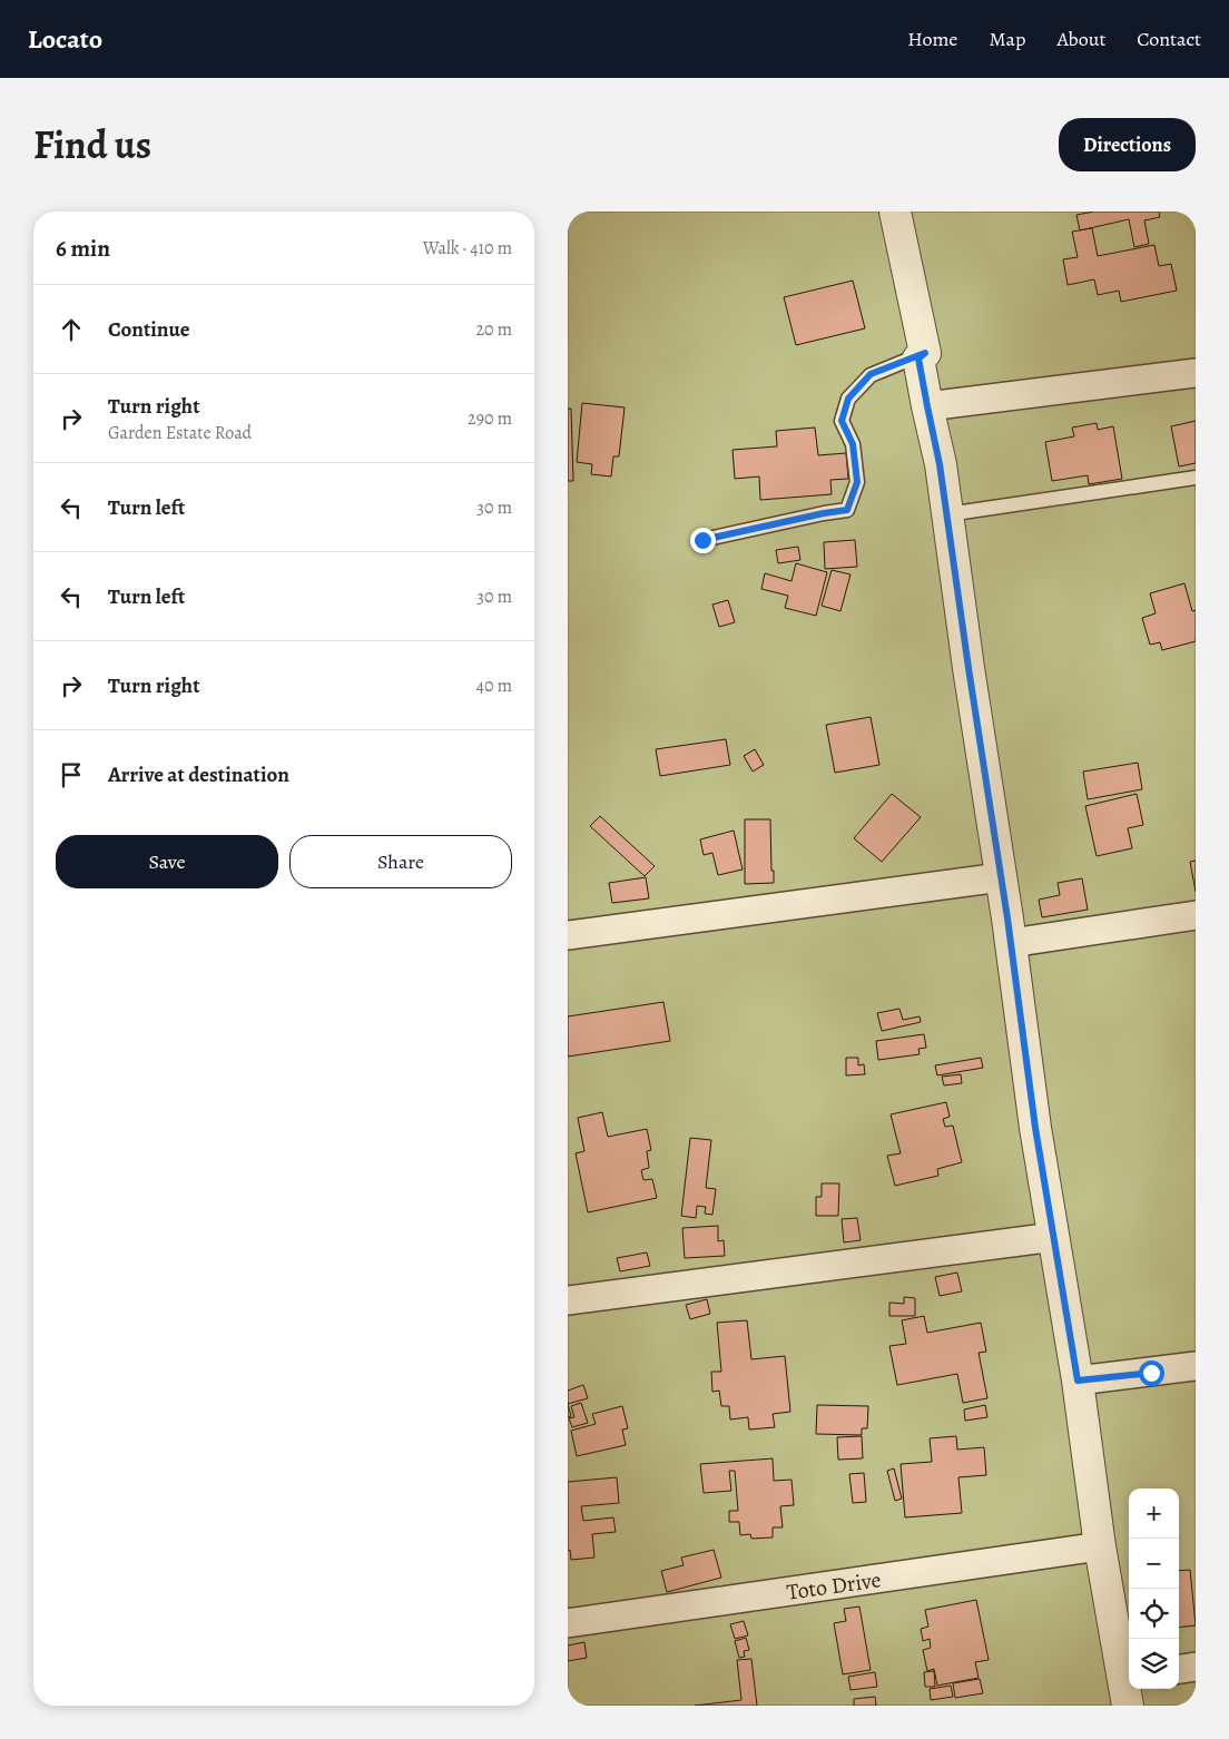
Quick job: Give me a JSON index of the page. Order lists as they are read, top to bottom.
{
  "streets": {
    "street": ["Toto Drive"]
  },
  "page": {
    "header": "Locato",
    "nav": [
      "Home",
      "Map",
      "About",
      "Contact"
    ],
    "title": "Find us",
    "buttons": [
      "Directions",
      ["Save", "Share"]
    ],
    "heading": ["6 min", "Walk · 410 m"],
    "list": [
      ["Continue", "20 m"],
      ["Turn right", "Garden Estate Road", "290 m"],
      ["Turn left", "30 m"],
      ["Turn left", "30 m"],
      ["Turn right", "40 m"],
      "Arrive at destination"
    ],
    "map_buttons": ["+", "−"]
  }
}
